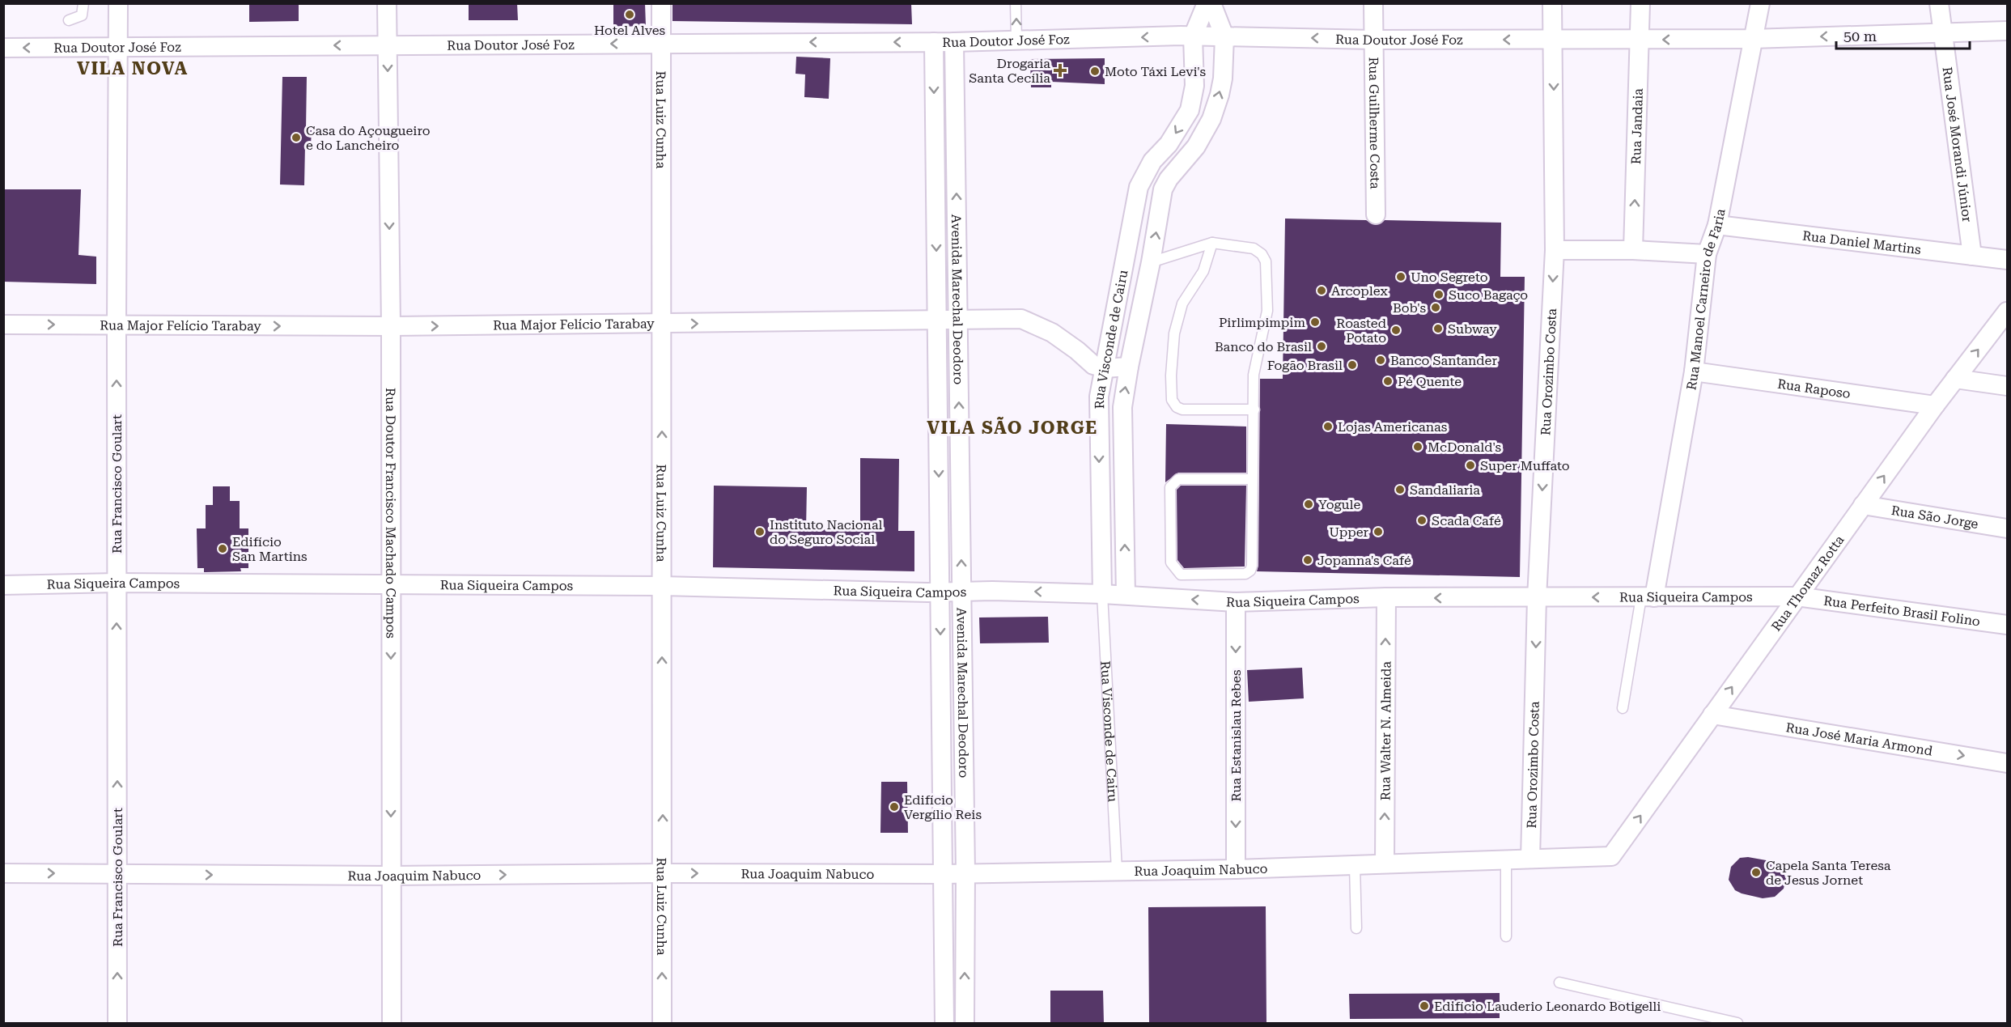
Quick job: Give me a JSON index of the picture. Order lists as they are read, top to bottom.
{
  "streets": {
    "street": [
      "Rua Doutor José Foz",
      "Rua Luiz Cunha",
      "Rua Guilherme Costa",
      "Rua Jandaia",
      "Rua José Morandi Júnior",
      "Rua Daniel Martins",
      "Avenida Marechal Deodoro",
      "Rua Manoel Carneiro de Faria",
      "Rua Major Felício Tarabay",
      "Rua Visconde de Cairu",
      "Rua Orozimbo Costa",
      "Rua Raposo",
      "Rua Francisco Goulart",
      "Rua Doutor Francisco Machado Campos",
      "Rua São Jorge",
      "Rua Thomaz Rotta",
      "Rua Siqueira Campos",
      "Rua Perfeito Brasil Folino",
      "Rua Walter N. Almeida",
      "Rua Estanislau Rebes",
      "Rua José Maria Armond",
      "Rua Joaquim Nabuco"
    ]
  },
  "crossings": [
    ["Rua Doutor José Foz", "Rua Luiz Cunha"],
    ["Rua Doutor José Foz", "Rua Guilherme Costa"],
    ["Rua Doutor José Foz", "Rua Jandaia"],
    ["Rua Doutor José Foz", "Rua José Morandi Júnior"],
    ["Rua Doutor José Foz", "Avenida Marechal Deodoro"],
    ["Rua Doutor José Foz", "Rua Manoel Carneiro de Faria"],
    ["Rua Doutor José Foz", "Rua Visconde de Cairu"],
    ["Rua Doutor José Foz", "Rua Orozimbo Costa"],
    ["Rua Doutor José Foz", "Rua Francisco Goulart"],
    ["Rua Doutor José Foz", "Rua Doutor Francisco Machado Campos"],
    ["Rua Luiz Cunha", "Rua Major Felício Tarabay"],
    ["Rua Luiz Cunha", "Rua Siqueira Campos"],
    ["Rua Luiz Cunha", "Rua Joaquim Nabuco"],
    ["Rua José Morandi Júnior", "Rua Daniel Martins"],
    ["Rua Daniel Martins", "Rua Manoel Carneiro de Faria"],
    ["Avenida Marechal Deodoro", "Rua Major Felício Tarabay"],
    ["Avenida Marechal Deodoro", "Rua Siqueira Campos"],
    ["Avenida Marechal Deodoro", "Rua Joaquim Nabuco"],
    ["Rua Manoel Carneiro de Faria", "Rua Raposo"],
    ["Rua Manoel Carneiro de Faria", "Rua Siqueira Campos"],
    ["Rua Major Felício Tarabay", "Rua Visconde de Cairu"],
    ["Rua Major Felício Tarabay", "Rua Francisco Goulart"],
    ["Rua Major Felício Tarabay", "Rua Doutor Francisco Machado Campos"],
    ["Rua Visconde de Cairu", "Rua Siqueira Campos"],
    ["Rua Visconde de Cairu", "Rua Joaquim Nabuco"],
    ["Rua Orozimbo Costa", "Rua Siqueira Campos"],
    ["Rua Orozimbo Costa", "Rua Joaquim Nabuco"],
    ["Rua Raposo", "Rua Thomaz Rotta"],
    ["Rua Francisco Goulart", "Rua Siqueira Campos"],
    ["Rua Francisco Goulart", "Rua Joaquim Nabuco"],
    ["Rua Doutor Francisco Machado Campos", "Rua Siqueira Campos"],
    ["Rua Doutor Francisco Machado Campos", "Rua Joaquim Nabuco"],
    ["Rua São Jorge", "Rua Thomaz Rotta"],
    ["Rua Thomaz Rotta", "Rua Siqueira Campos"],
    ["Rua Thomaz Rotta", "Rua Perfeito Brasil Folino"],
    ["Rua Thomaz Rotta", "Rua José Maria Armond"],
    ["Rua Thomaz Rotta", "Rua Joaquim Nabuco"],
    ["Rua Siqueira Campos", "Rua Perfeito Brasil Folino"],
    ["Rua Siqueira Campos", "Rua Walter N. Almeida"],
    ["Rua Siqueira Campos", "Rua Estanislau Rebes"],
    ["Rua Walter N. Almeida", "Rua Joaquim Nabuco"],
    ["Rua Estanislau Rebes", "Rua Joaquim Nabuco"]
  ],
  "one_way": [
    "Rua Doutor José Foz",
    "Rua Luiz Cunha",
    "Rua Jandaia",
    "Rua Major Felício Tarabay",
    "Rua Orozimbo Costa",
    "Rua Francisco Goulart",
    "Rua Doutor Francisco Machado Campos",
    "Rua Thomaz Rotta",
    "Rua Walter N. Almeida",
    "Rua Estanislau Rebes",
    "Rua José Maria Armond",
    "Rua Joaquim Nabuco"
  ],
  "districts": ["VILA NOVA", "VILA SÃO JORGE"],
  "places": {
    "other": [
      "Hotel Alves",
      "Moto Táxi Levi's",
      "Casa do Açougueiro e do Lancheiro",
      "Uno Segreto",
      "Arcoplex",
      "Suco Bagaço",
      "Bob's",
      "Pirlimpimpim",
      "Subway",
      "Roasted Potato",
      "Banco do Brasil",
      "Banco Santander",
      "Fogão Brasil",
      "Pé Quente",
      "Lojas Americanas",
      "McDonald's",
      "Super Muffato",
      "Sandaliaria",
      "Yogule",
      "Scada Café",
      "Instituto Nacional do Seguro Social",
      "Upper",
      "Edifício San Martins",
      "Jopanna's Café",
      "Edifício Vergílio Reis",
      "Capela Santa Teresa de Jesus Jornet",
      "Edifício Lauderio Leonardo Botigelli"
    ],
    "health": ["Drogaria Santa Cecília"]
  },
  "scale_bar": "50 m"
}
